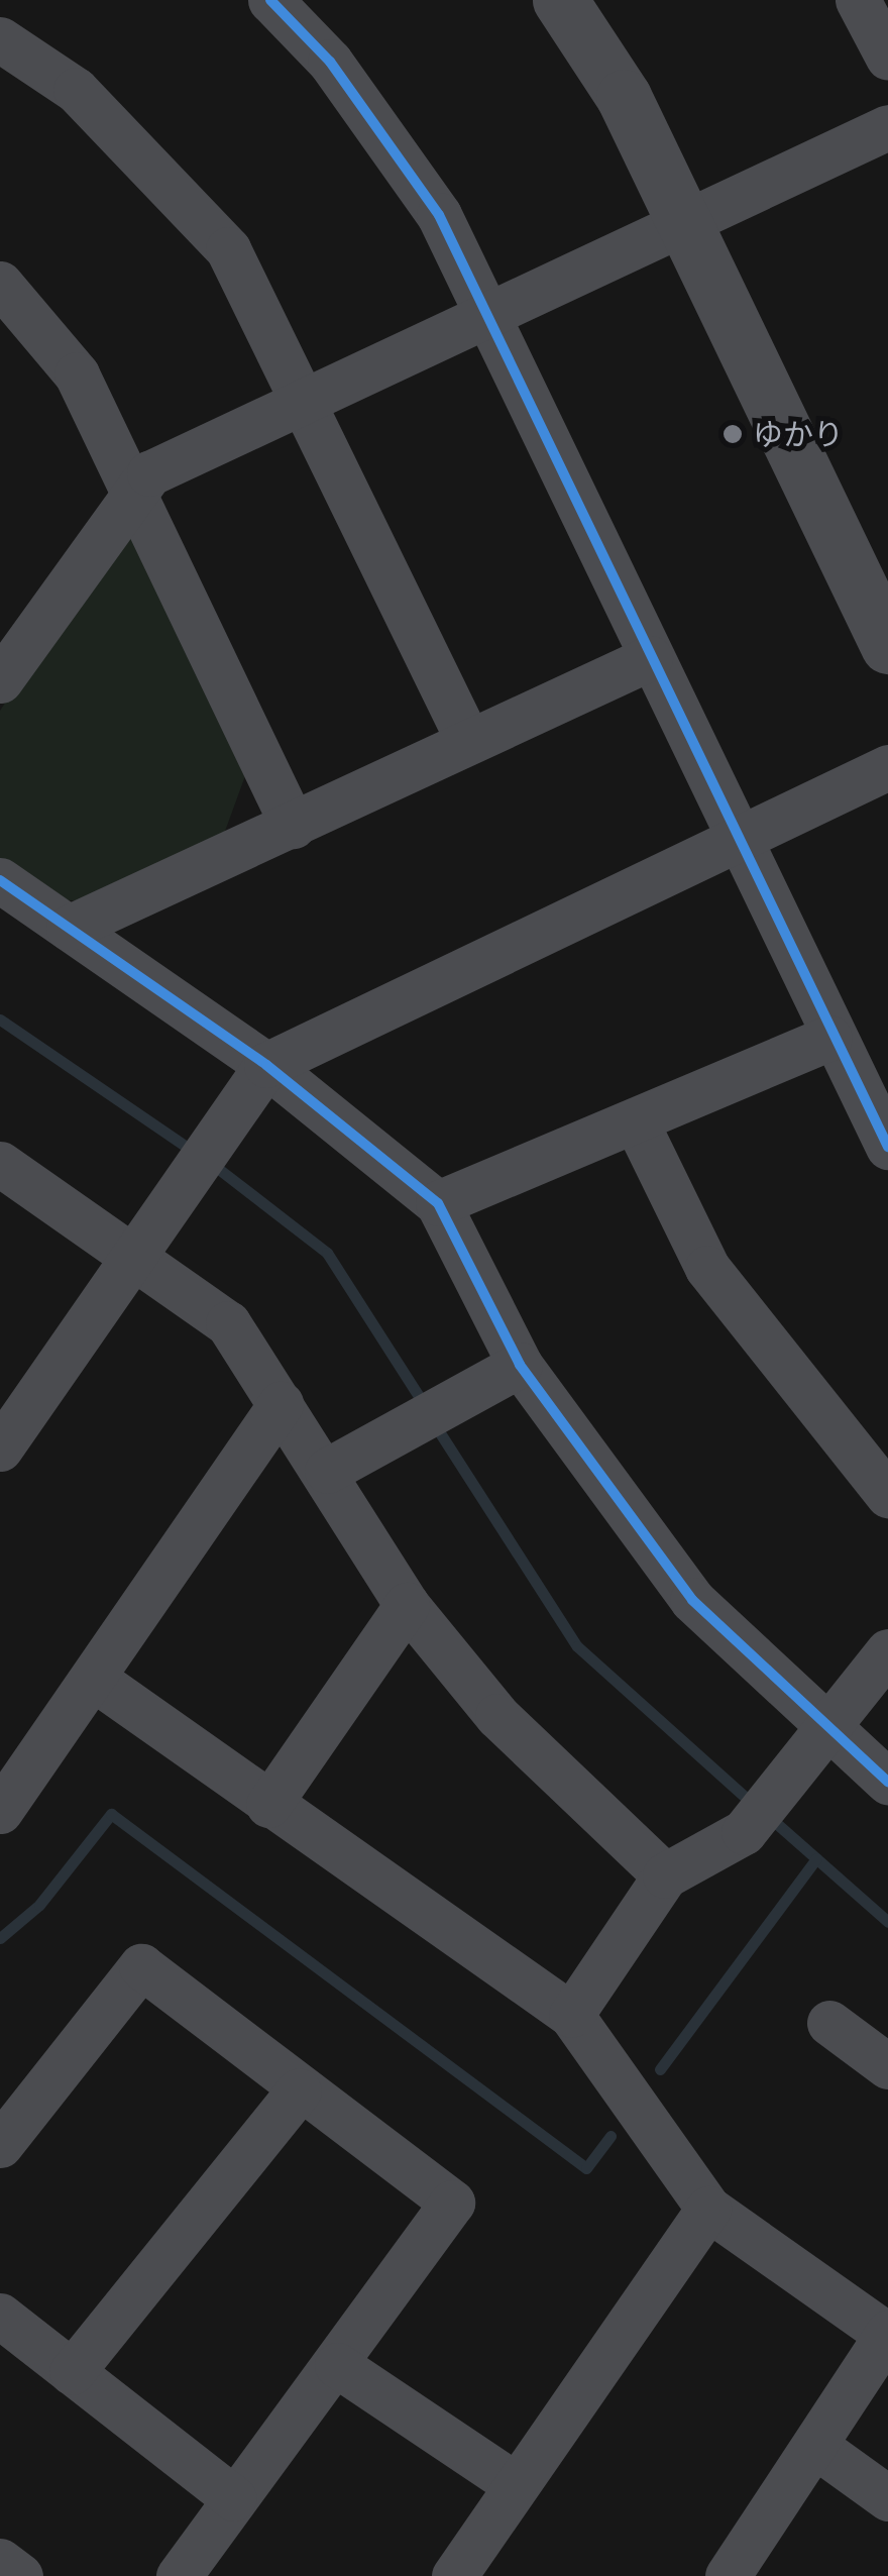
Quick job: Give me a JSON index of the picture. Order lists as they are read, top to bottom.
{
  "places": ["ゆかり"]
}
